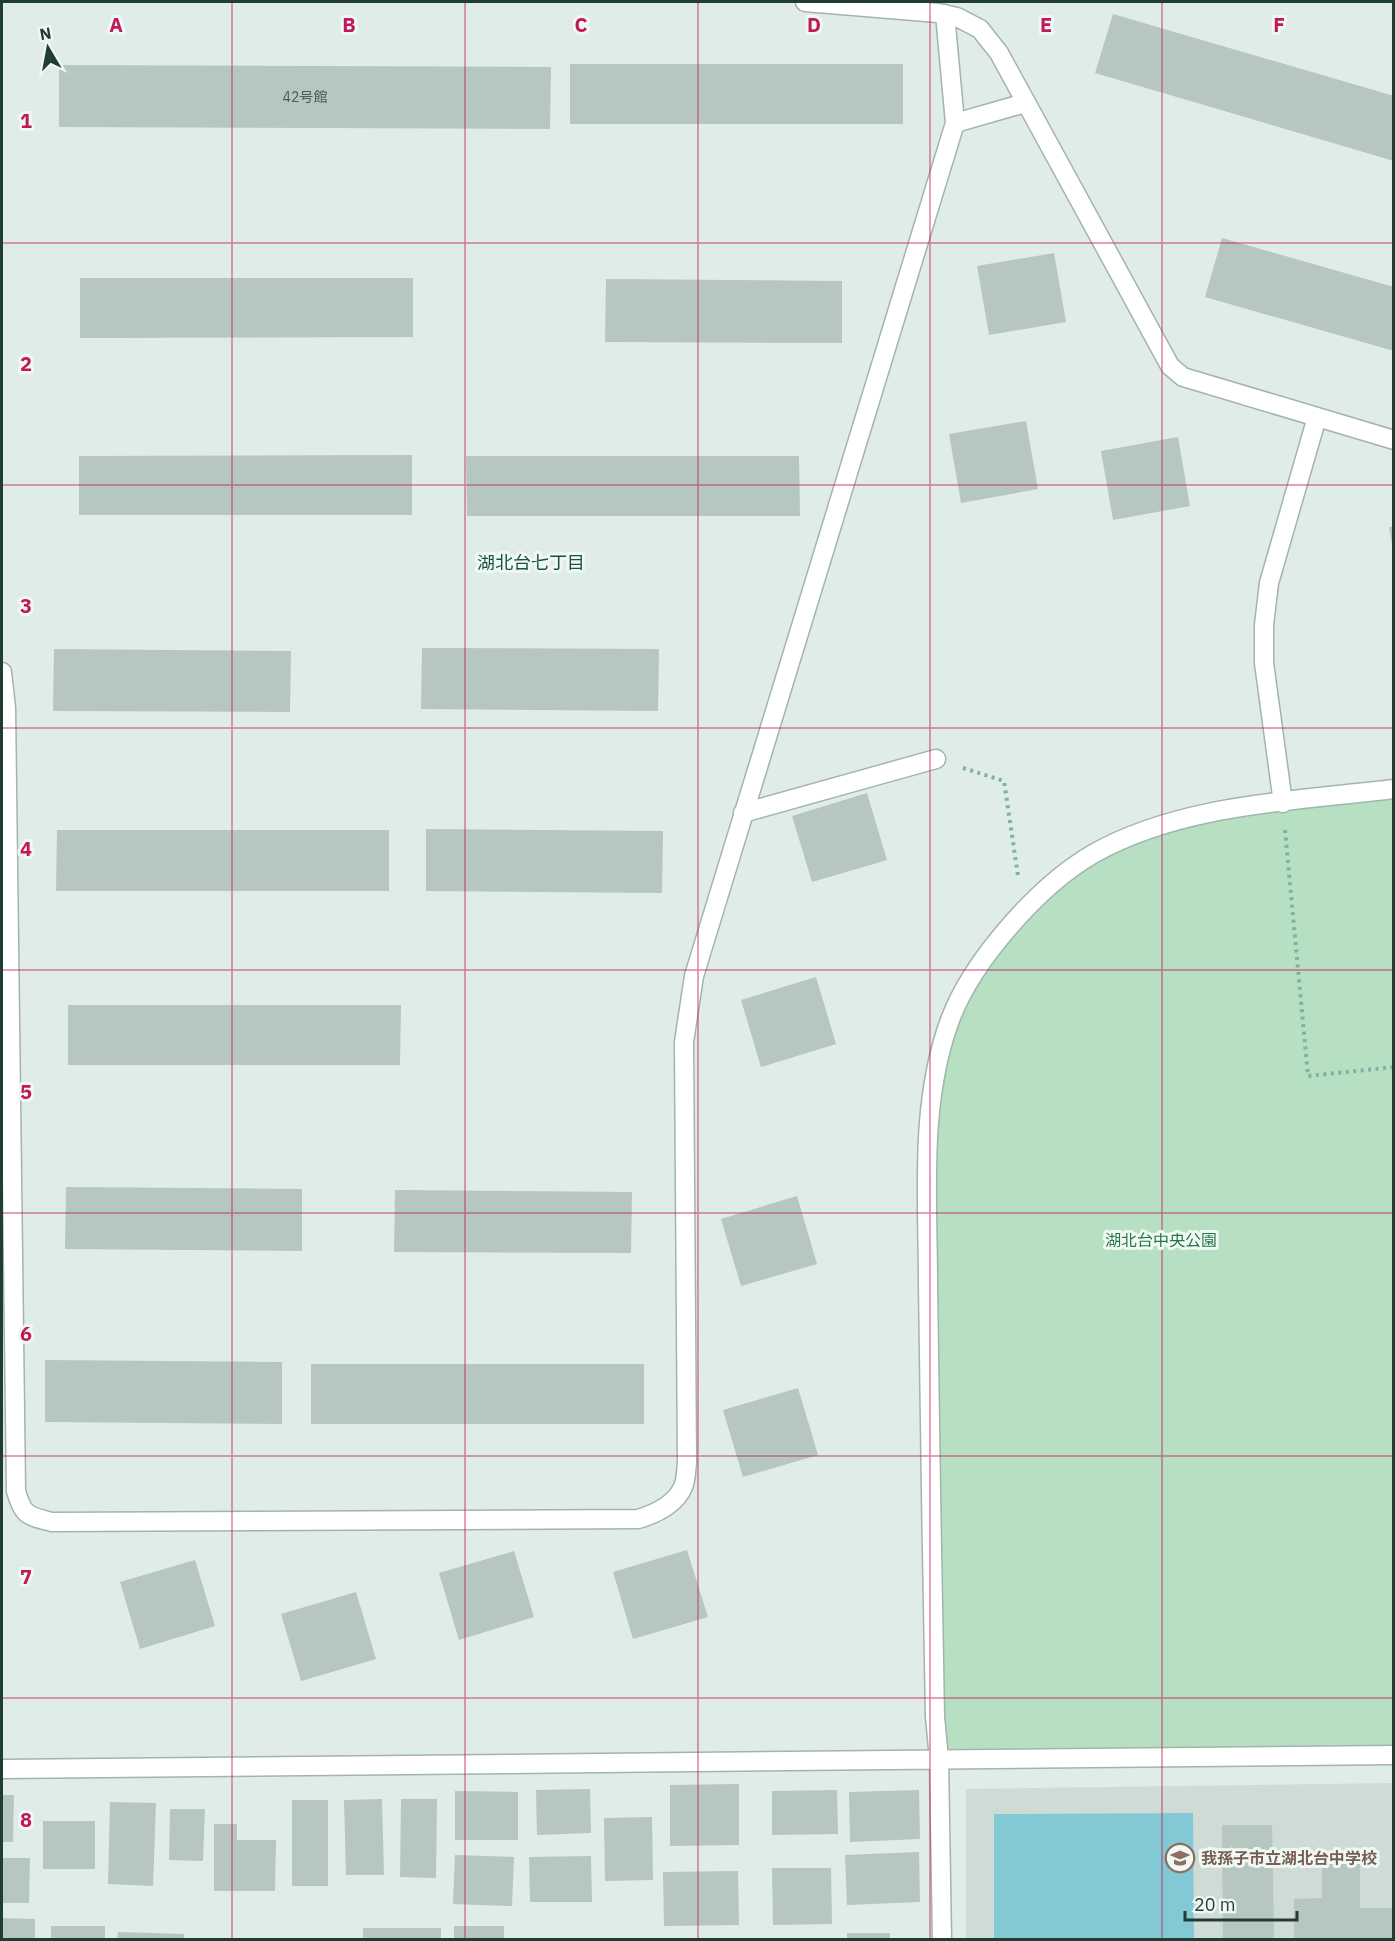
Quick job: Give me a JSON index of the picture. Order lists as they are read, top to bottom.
{
  "districts": ["湖北台七丁目"],
  "parks": ["湖北台中央公園"],
  "places": {
    "school or university": ["我孫子市立湖北台中学校"]
  },
  "house_numbers": ["42号館"],
  "scale_bar": "20 m",
  "north": "top",
  "grid": {
    "columns": [
      "A",
      "B",
      "C",
      "D",
      "E",
      "F"
    ],
    "rows": [
      "1",
      "2",
      "3",
      "4",
      "5",
      "6",
      "7",
      "8"
    ]
  }
}
